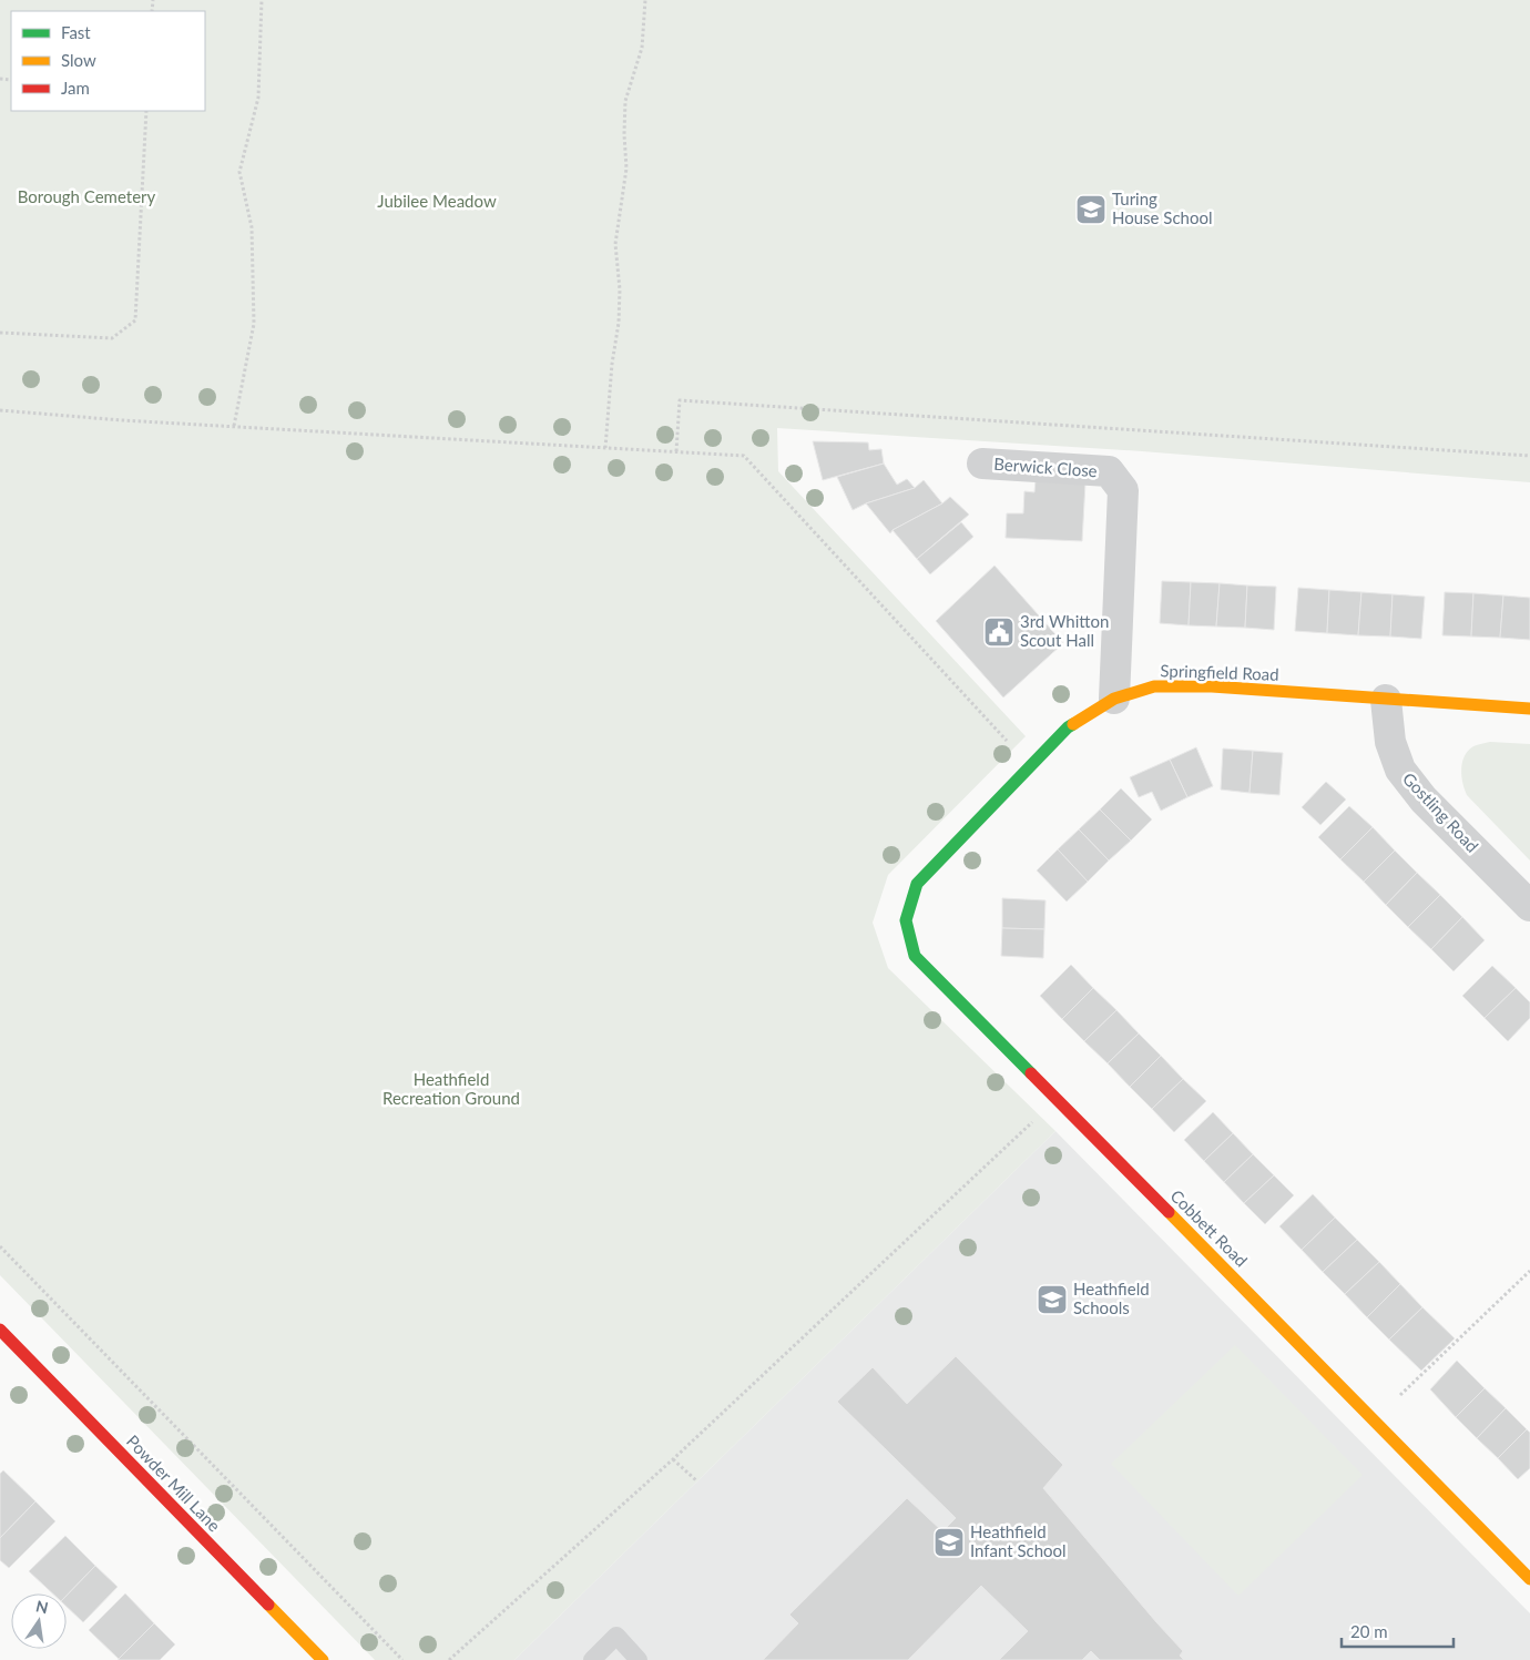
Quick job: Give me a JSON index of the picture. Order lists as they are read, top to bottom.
{
  "streets": {
    "street": [
      "Berwick Close",
      "Springfield Road",
      "Gostling Road",
      "Cobbett Road",
      "Powder Mill Lane"
    ]
  },
  "crossings": [
    ["Berwick Close", "Springfield Road"],
    ["Springfield Road", "Gostling Road"],
    ["Springfield Road", "Cobbett Road"]
  ],
  "parks": ["Borough Cemetery", "Jubilee Meadow", "Heathfield Recreation Ground"],
  "places": {
    "school or university": ["Turing House School", "Heathfield Schools", "Heathfield Infant School"],
    "public building": ["3rd Whitton Scout Hall"]
  },
  "legend": ["Fast", "Slow", "Jam"],
  "scale_bar": "20 m",
  "north": "top"
}
